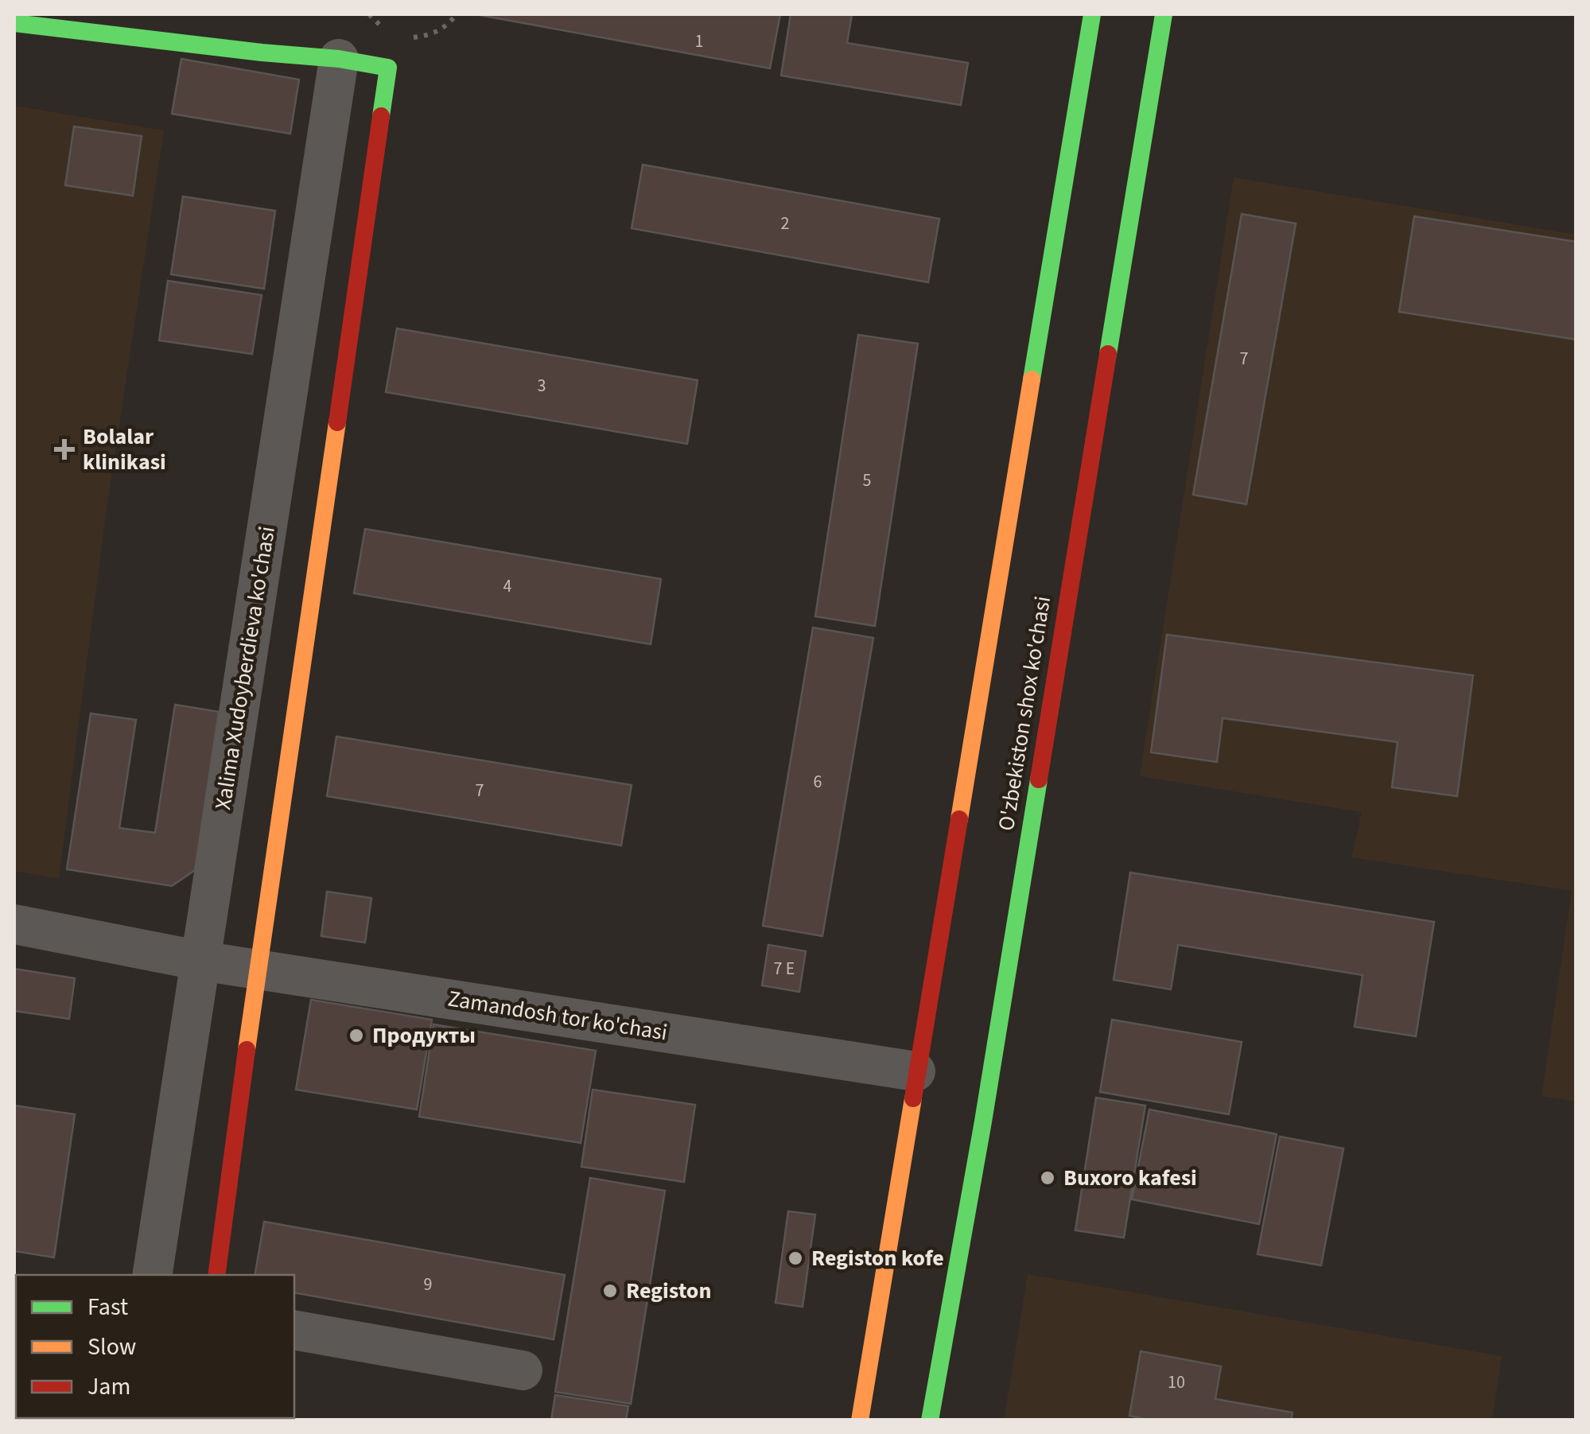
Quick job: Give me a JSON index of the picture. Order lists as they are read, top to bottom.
{
  "streets": {
    "main road": ["O'zbekiston shox ko'chasi"],
    "street": ["Xalima Xudoyberdieva ko'chasi", "Zamandosh tor ko'chasi"]
  },
  "crossings": [
    ["Xalima Xudoyberdieva ko'chasi", "Zamandosh tor ko'chasi"]
  ],
  "places": {
    "health": ["Bolalar klinikasi"],
    "other": [
      "Продукты",
      "Buxoro kafesi",
      "Registon kofe",
      "Registon"
    ]
  },
  "house_numbers": [
    "1",
    "2",
    "7",
    "3",
    "5",
    "4",
    "6",
    "7",
    "7 E",
    "9",
    "10"
  ],
  "legend": ["Fast", "Slow", "Jam"]
}
